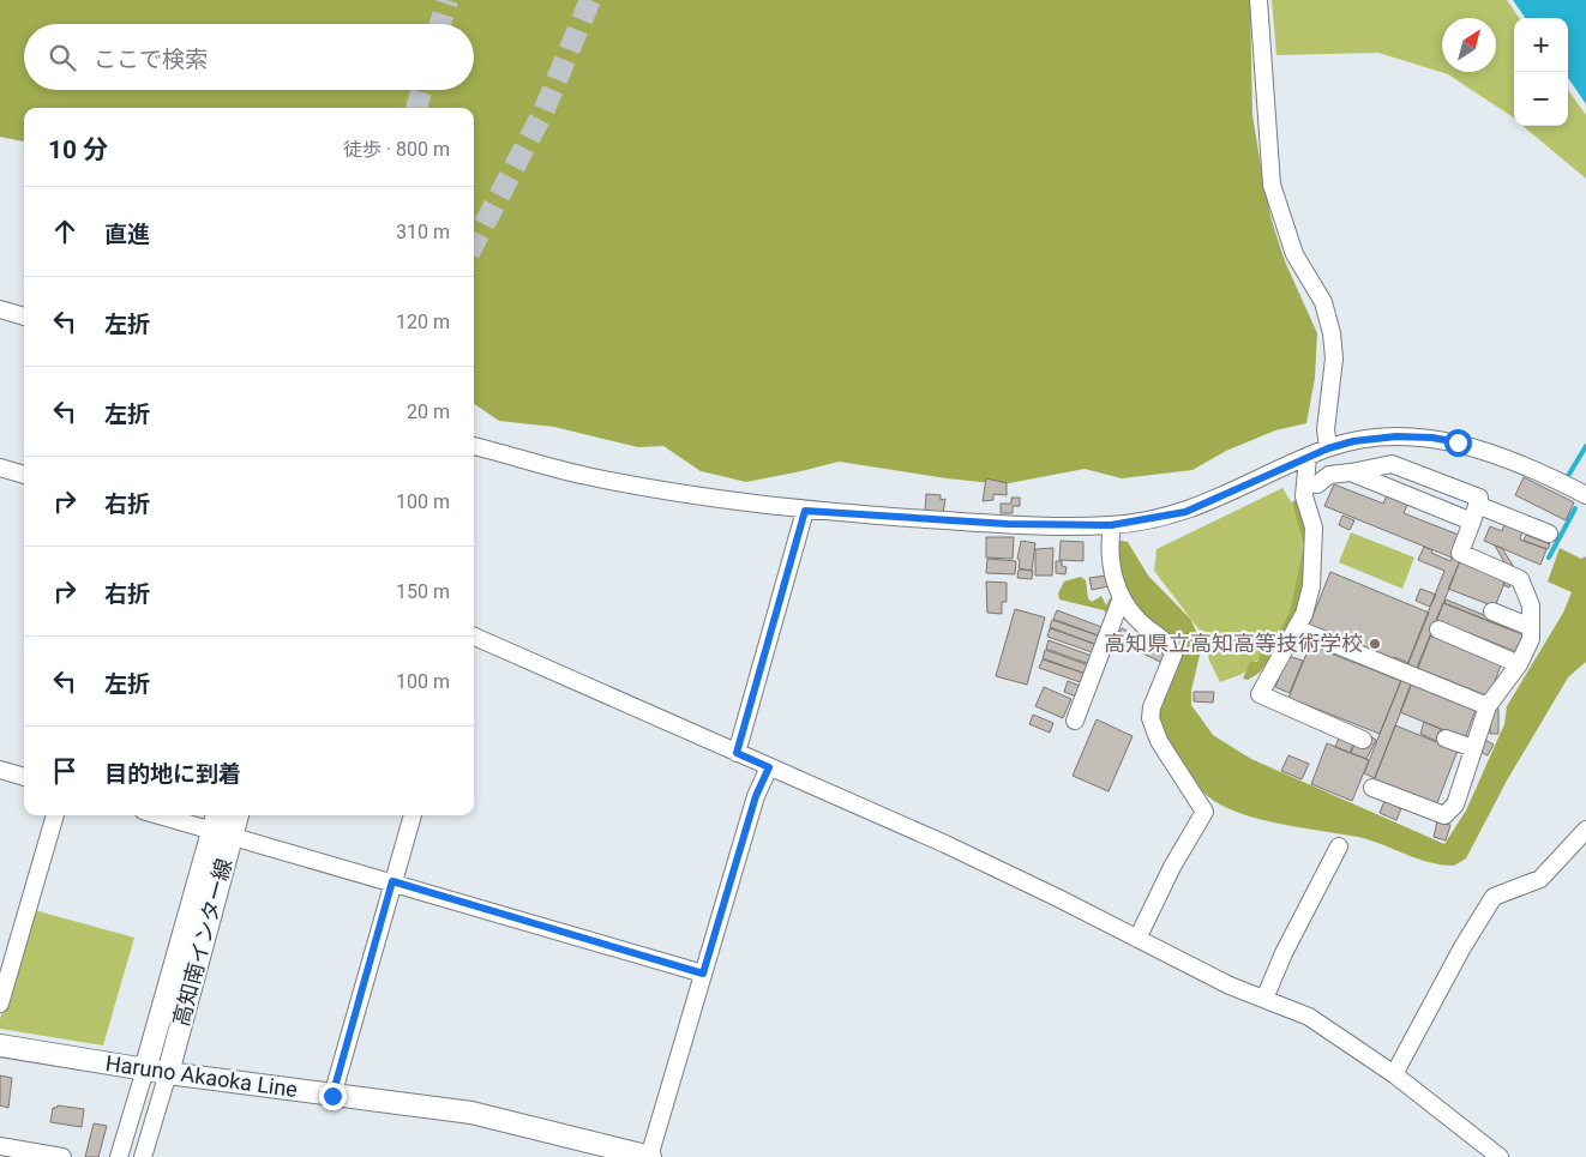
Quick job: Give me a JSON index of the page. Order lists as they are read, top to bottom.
{
  "streets": {
    "main road": ["高知南インター線", "Haruno Akaoka Line"]
  },
  "crossings": [
    ["高知南インター線", "Haruno Akaoka Line"]
  ],
  "places": ["高知県立高知高等技術学校"],
  "north": "top right",
  "page": {
    "map_buttons": ["+", "−"],
    "search": "ここで検索",
    "heading": ["10 分", "徒歩 · 800 m"],
    "list": [
      ["直進", "310 m"],
      ["左折", "120 m"],
      ["左折", "20 m"],
      ["右折", "100 m"],
      ["右折", "150 m"],
      ["左折", "100 m"],
      "目的地に到着"
    ]
  }
}
